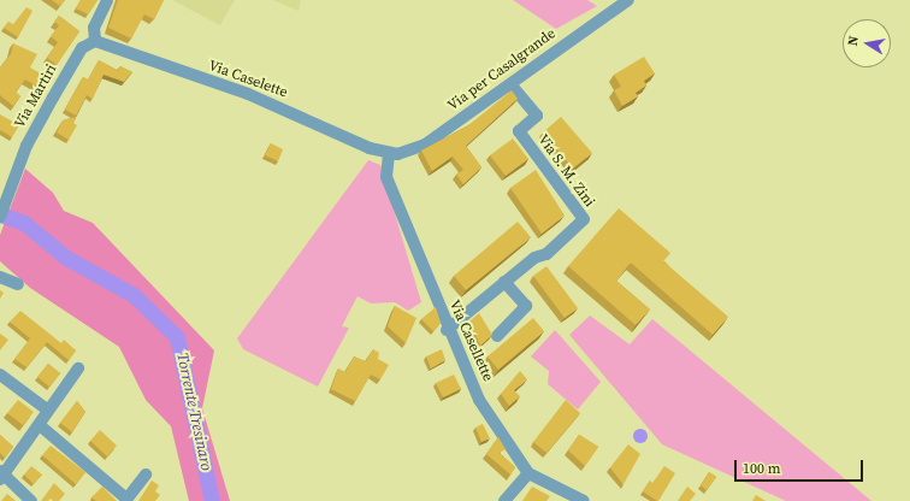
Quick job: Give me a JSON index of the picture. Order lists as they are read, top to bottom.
{
  "streets": {
    "street": [
      "Via per Casalgrande",
      "Via Caselette",
      "Via Martiri",
      "Via S. M. Zini",
      "Via Casellette"
    ]
  },
  "crossings": [
    ["Via per Casalgrande", "Via Caselette"],
    ["Via per Casalgrande", "Via Casellette"],
    ["Via Caselette", "Via Martiri"],
    ["Via Caselette", "Via Casellette"],
    ["Via S. M. Zini", "Via Casellette"]
  ],
  "water": ["Torrente Tresinaro"],
  "scale_bar": "100 m",
  "north": "left"
}
